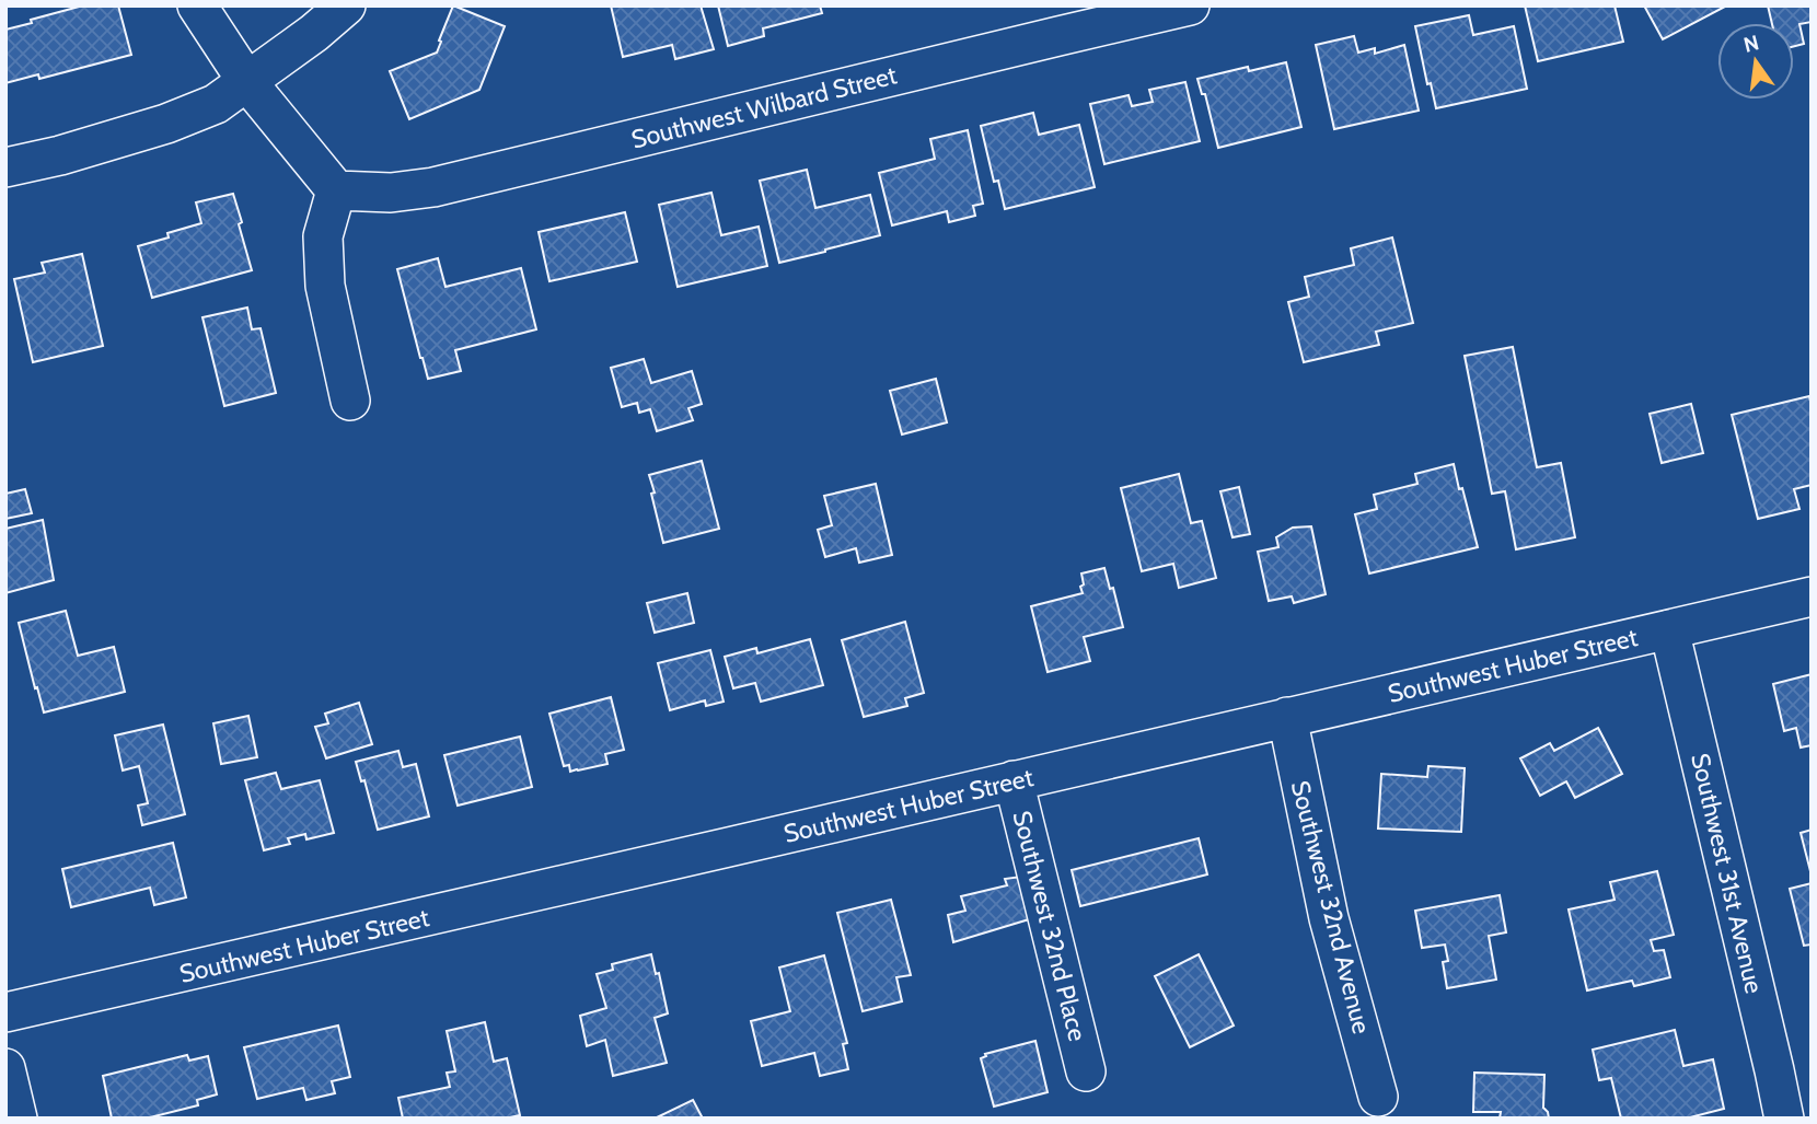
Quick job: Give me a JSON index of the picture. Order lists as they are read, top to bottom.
{
  "streets": {
    "street": [
      "Southwest Wilbard Street",
      "Southwest Huber Street",
      "Southwest 31st Avenue",
      "Southwest 32nd Avenue",
      "Southwest 32nd Place"
    ]
  },
  "crossings": [
    ["Southwest Huber Street", "Southwest 31st Avenue"],
    ["Southwest Huber Street", "Southwest 32nd Avenue"],
    ["Southwest Huber Street", "Southwest 32nd Place"]
  ],
  "north": "top"
}
